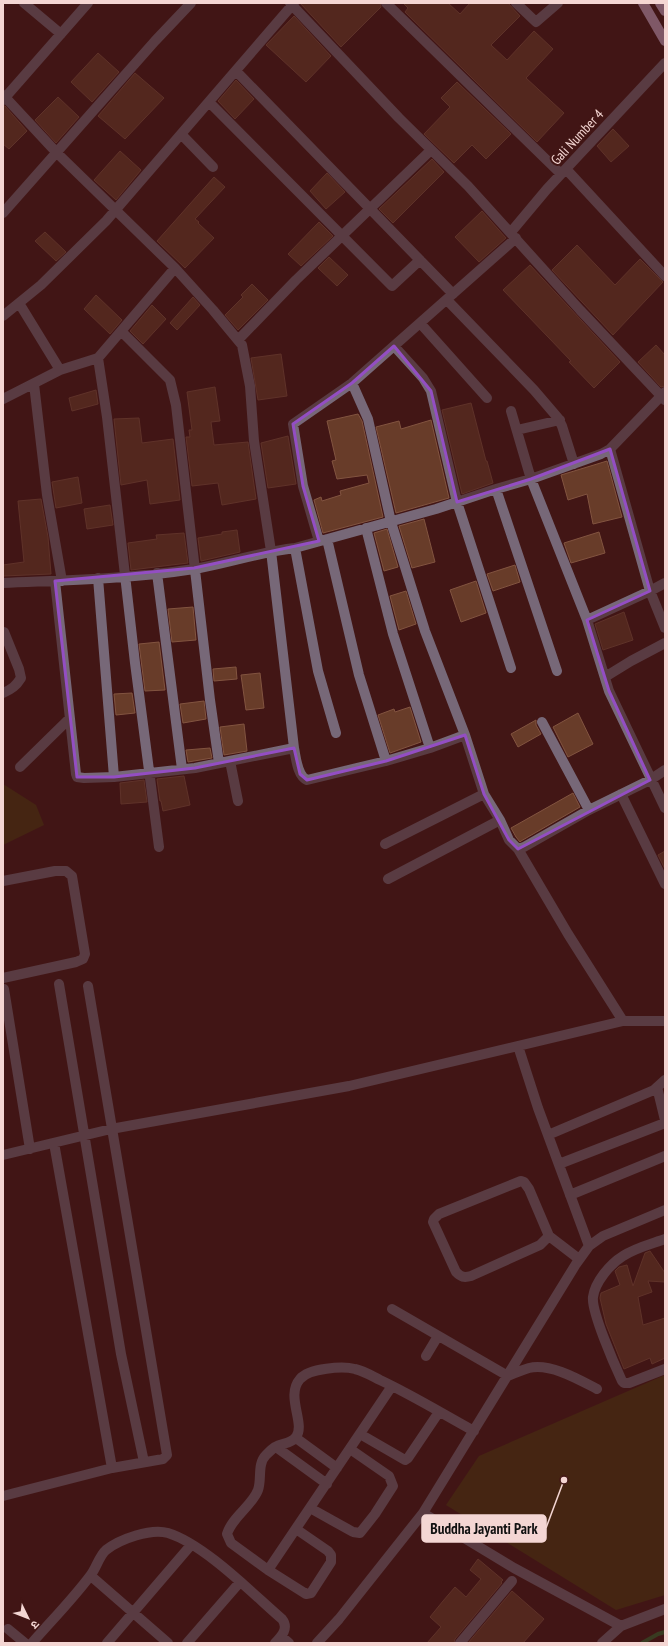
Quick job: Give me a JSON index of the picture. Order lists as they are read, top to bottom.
{
  "streets": {
    "street": ["Gali Number 4"]
  },
  "places": ["Buddha Jayanti Park"],
  "north": "bottom right"
}
